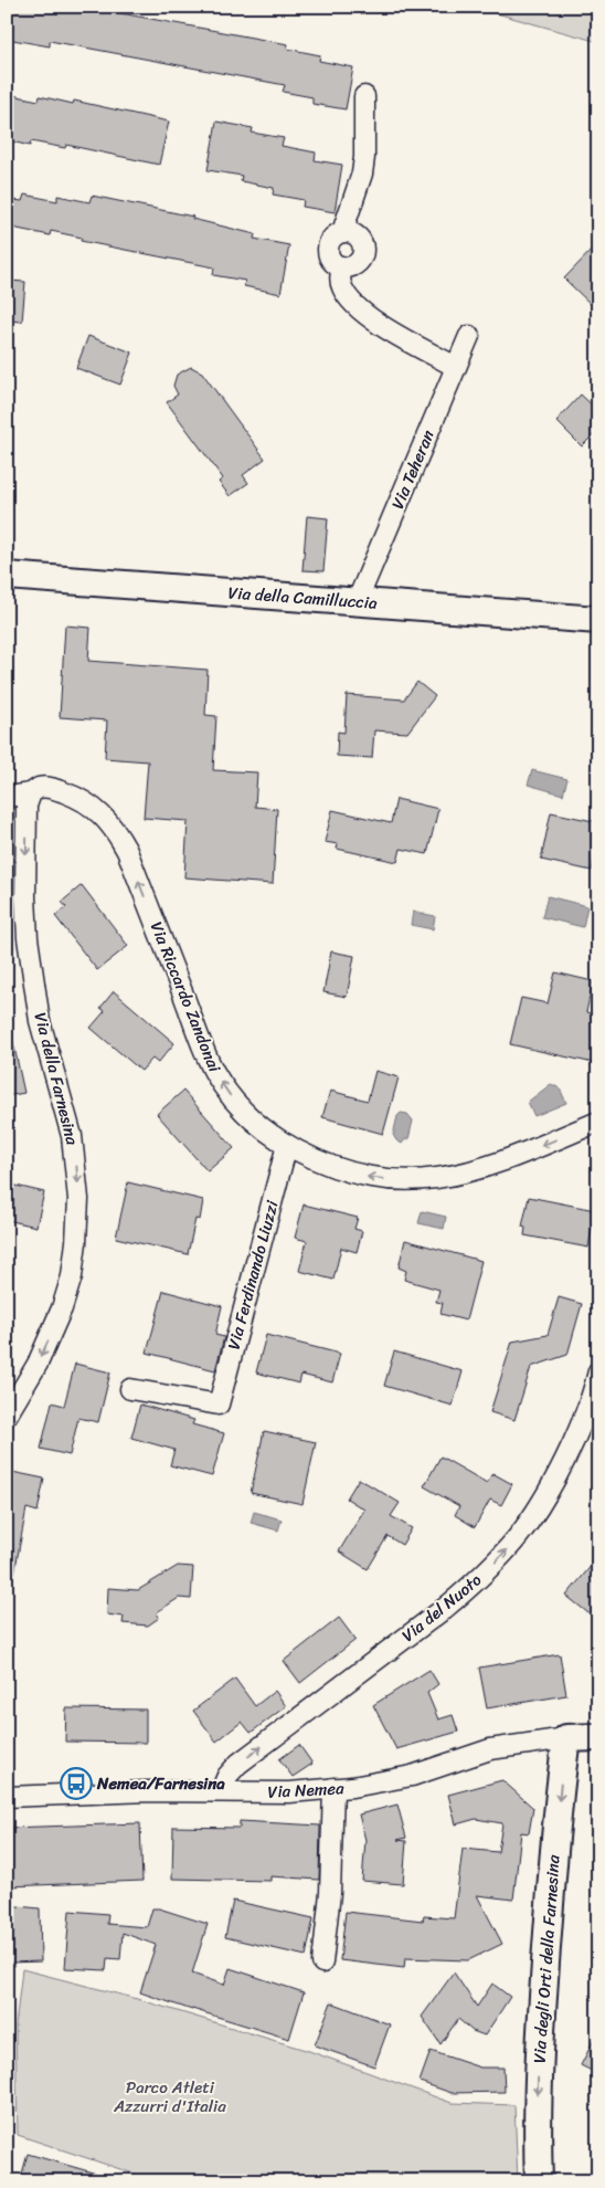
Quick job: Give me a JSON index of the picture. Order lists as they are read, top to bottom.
{
  "streets": {
    "main road": ["Via della Camilluccia", "Via Nemea", "Via degli Orti della Farnesina"],
    "street": [
      "Via Teheran",
      "Via Riccardo Zandonai",
      "Via della Farnesina",
      "Via Ferdinando Liuzzi",
      "Via del Nuoto"
    ]
  },
  "crossings": [
    ["Via Teheran", "Via della Camilluccia"],
    ["Via Riccardo Zandonai", "Via della Farnesina"],
    ["Via Riccardo Zandonai", "Via Ferdinando Liuzzi"],
    ["Via del Nuoto", "Via Nemea"],
    ["Via Nemea", "Via degli Orti della Farnesina"]
  ],
  "one_way": [
    "Via Riccardo Zandonai",
    "Via della Farnesina",
    "Via del Nuoto",
    "Via degli Orti della Farnesina"
  ],
  "parks": ["Parco Atleti Azzurri d'Italia"],
  "places": {
    "bus stop": ["Nemea/Farnesina"]
  }
}
